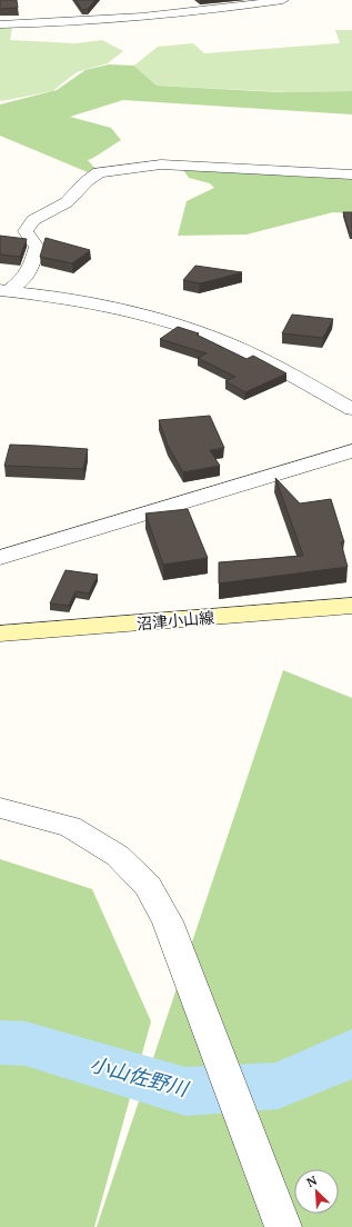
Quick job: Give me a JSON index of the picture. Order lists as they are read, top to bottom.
{
  "streets": {
    "main road": ["沼津小山線"]
  },
  "water": ["小山佐野川"],
  "north": "top left"
}
